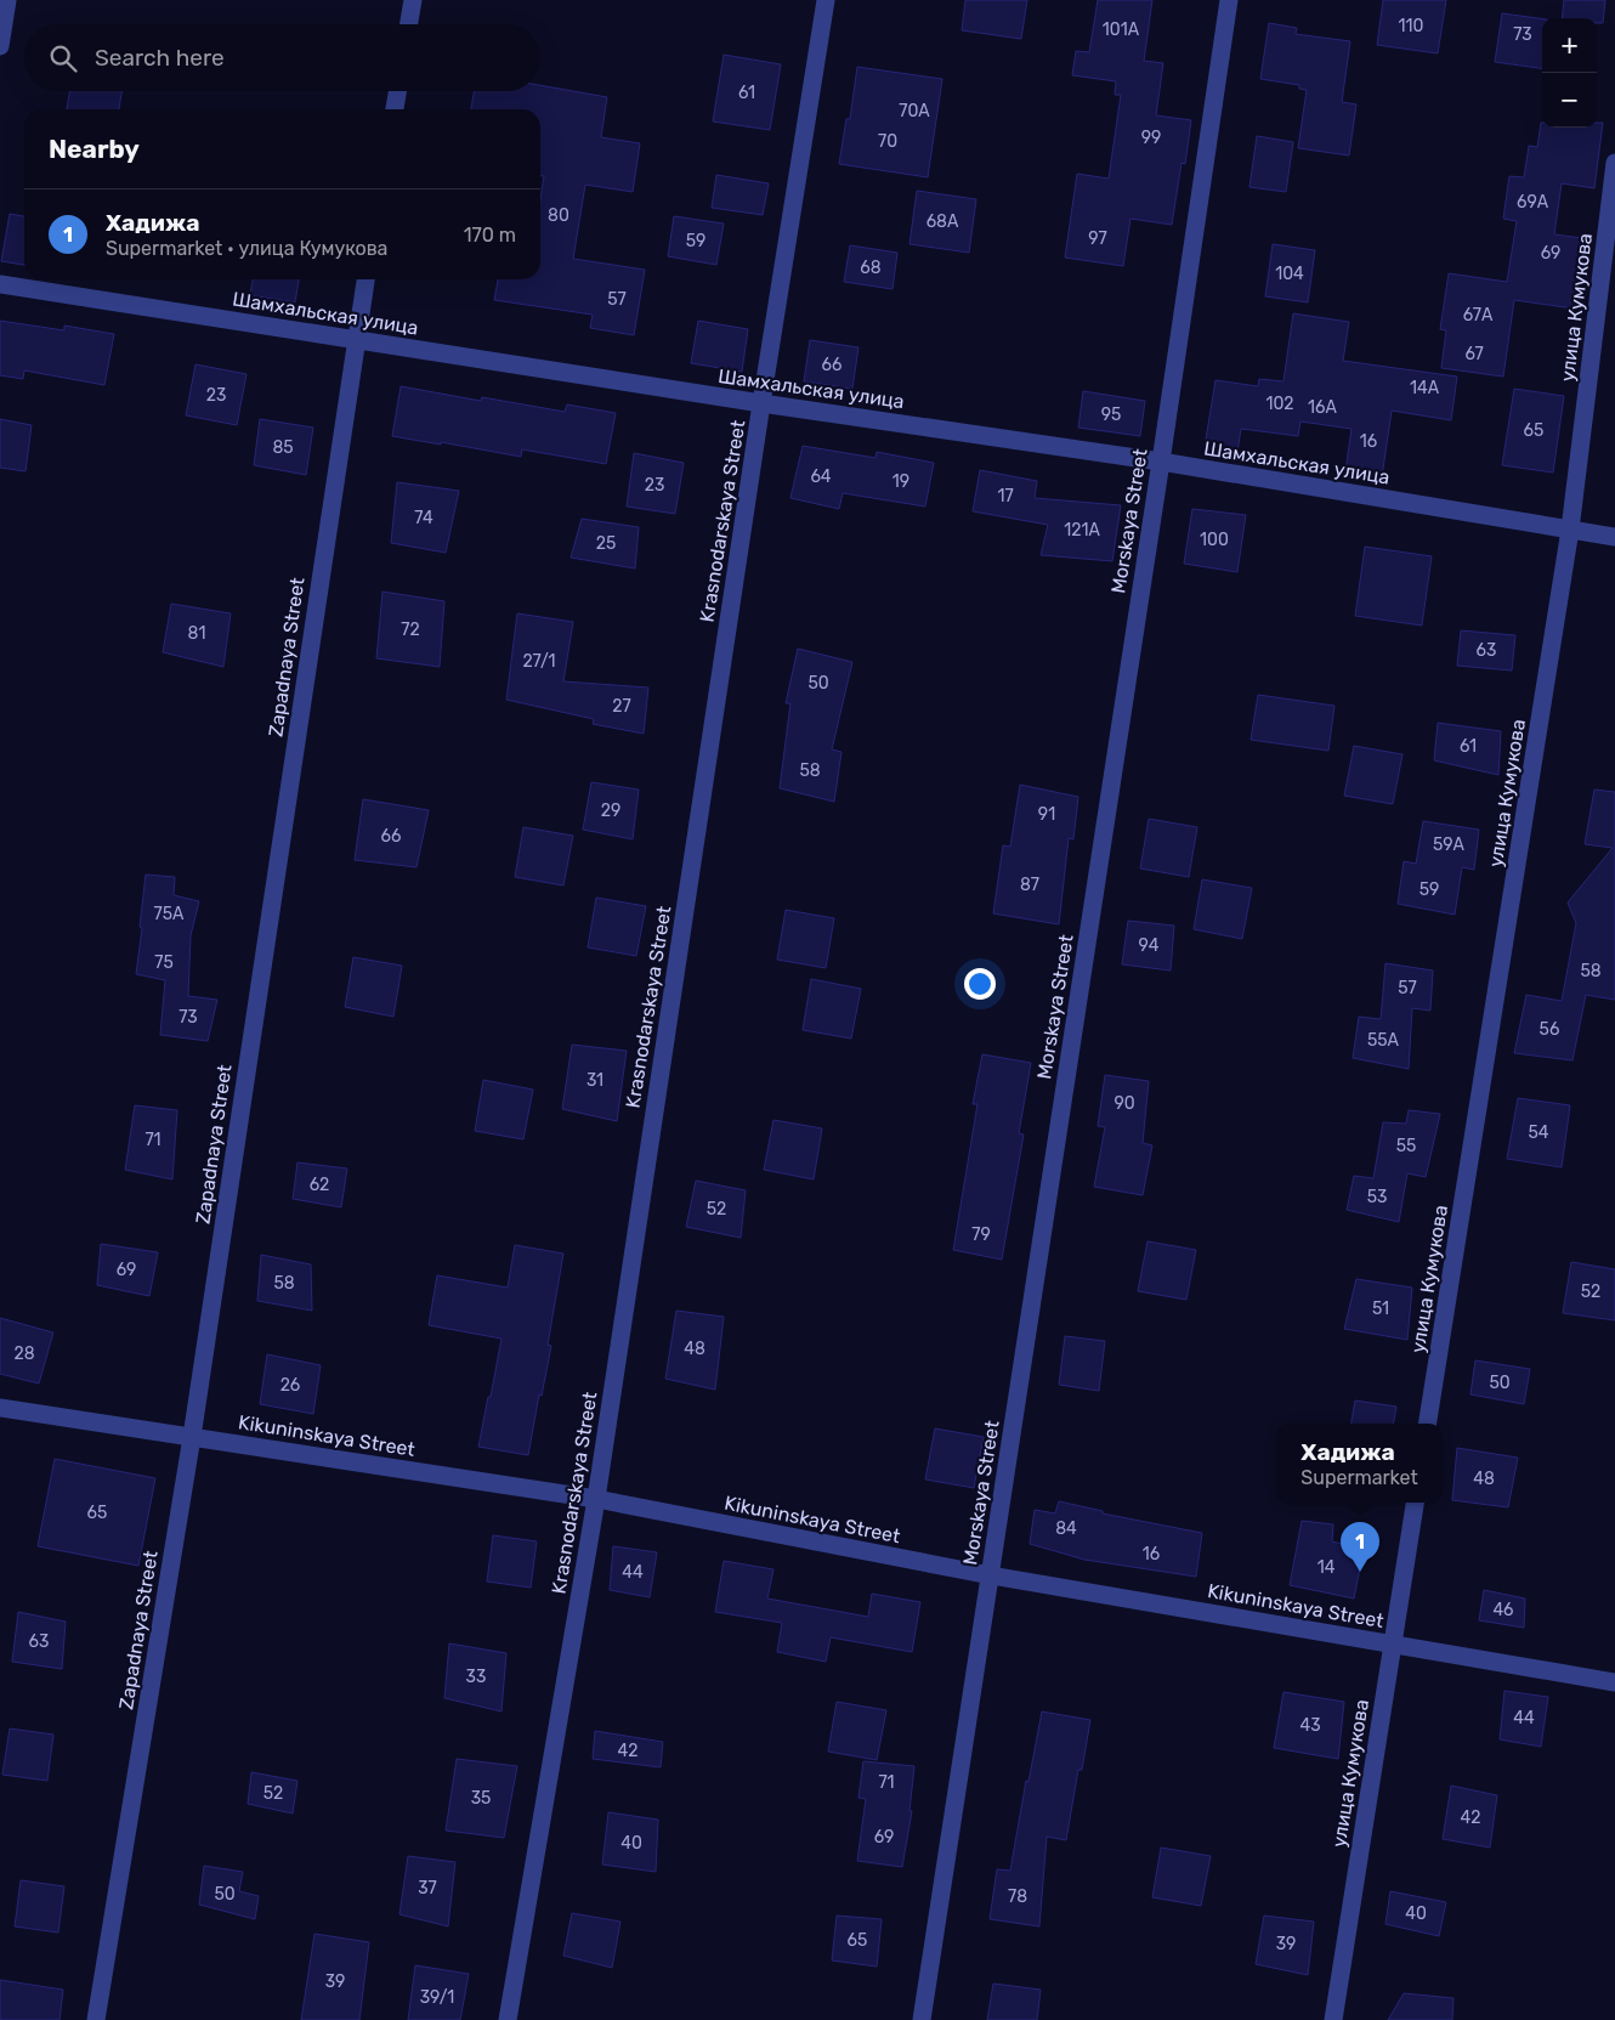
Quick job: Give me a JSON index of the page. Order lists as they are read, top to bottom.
{
  "streets": {
    "street": [
      "улица Кумукова",
      "Шамхальская улица",
      "Krasnodarskaya Street",
      "Morskaya Street",
      "Zapadnaya Street",
      "Kikuninskaya Street"
    ]
  },
  "crossings": [
    ["улица Кумукова", "Шамхальская улица"],
    ["улица Кумукова", "Kikuninskaya Street"],
    ["Шамхальская улица", "Krasnodarskaya Street"],
    ["Шамхальская улица", "Morskaya Street"],
    ["Шамхальская улица", "Zapadnaya Street"],
    ["Krasnodarskaya Street", "Kikuninskaya Street"],
    ["Morskaya Street", "Kikuninskaya Street"],
    ["Zapadnaya Street", "Kikuninskaya Street"]
  ],
  "house_numbers": [
    "110",
    "101А",
    "73",
    "61",
    "70А",
    "99",
    "70",
    "69А",
    "80",
    "68А",
    "97",
    "59",
    "69",
    "68",
    "104",
    "57",
    "67А",
    "67",
    "66",
    "14А",
    "23",
    "102",
    "16А",
    "95",
    "65",
    "16",
    "85",
    "64",
    "19",
    "23",
    "17",
    "74",
    "121А",
    "100",
    "25",
    "72",
    "81",
    "63",
    "27/1",
    "50",
    "27",
    "61",
    "58",
    "29",
    "91",
    "66",
    "59А",
    "87",
    "59",
    "75А",
    "94",
    "75",
    "58",
    "57",
    "73",
    "56",
    "55А",
    "31",
    "90",
    "54",
    "71",
    "55",
    "62",
    "53",
    "52",
    "79",
    "69",
    "58",
    "52",
    "51",
    "48",
    "28",
    "50",
    "26",
    "48",
    "65",
    "84",
    "16",
    "14",
    "44",
    "46",
    "63",
    "33",
    "44",
    "43",
    "42",
    "71",
    "52",
    "35",
    "42",
    "69",
    "40",
    "37",
    "50",
    "78",
    "40",
    "65",
    "39",
    "39",
    "39/1"
  ],
  "page": {
    "map_buttons": ["+", "−"],
    "search": "Search here",
    "heading": "Nearby",
    "list": [
      {
        "mark": "1",
        "name": "Хадижа",
        "note": "Supermarket · улица Кумукова",
        "value": "170 m"
      }
    ],
    "popup": ["Хадижа", "Supermarket"],
    "pins": "1"
  }
}
